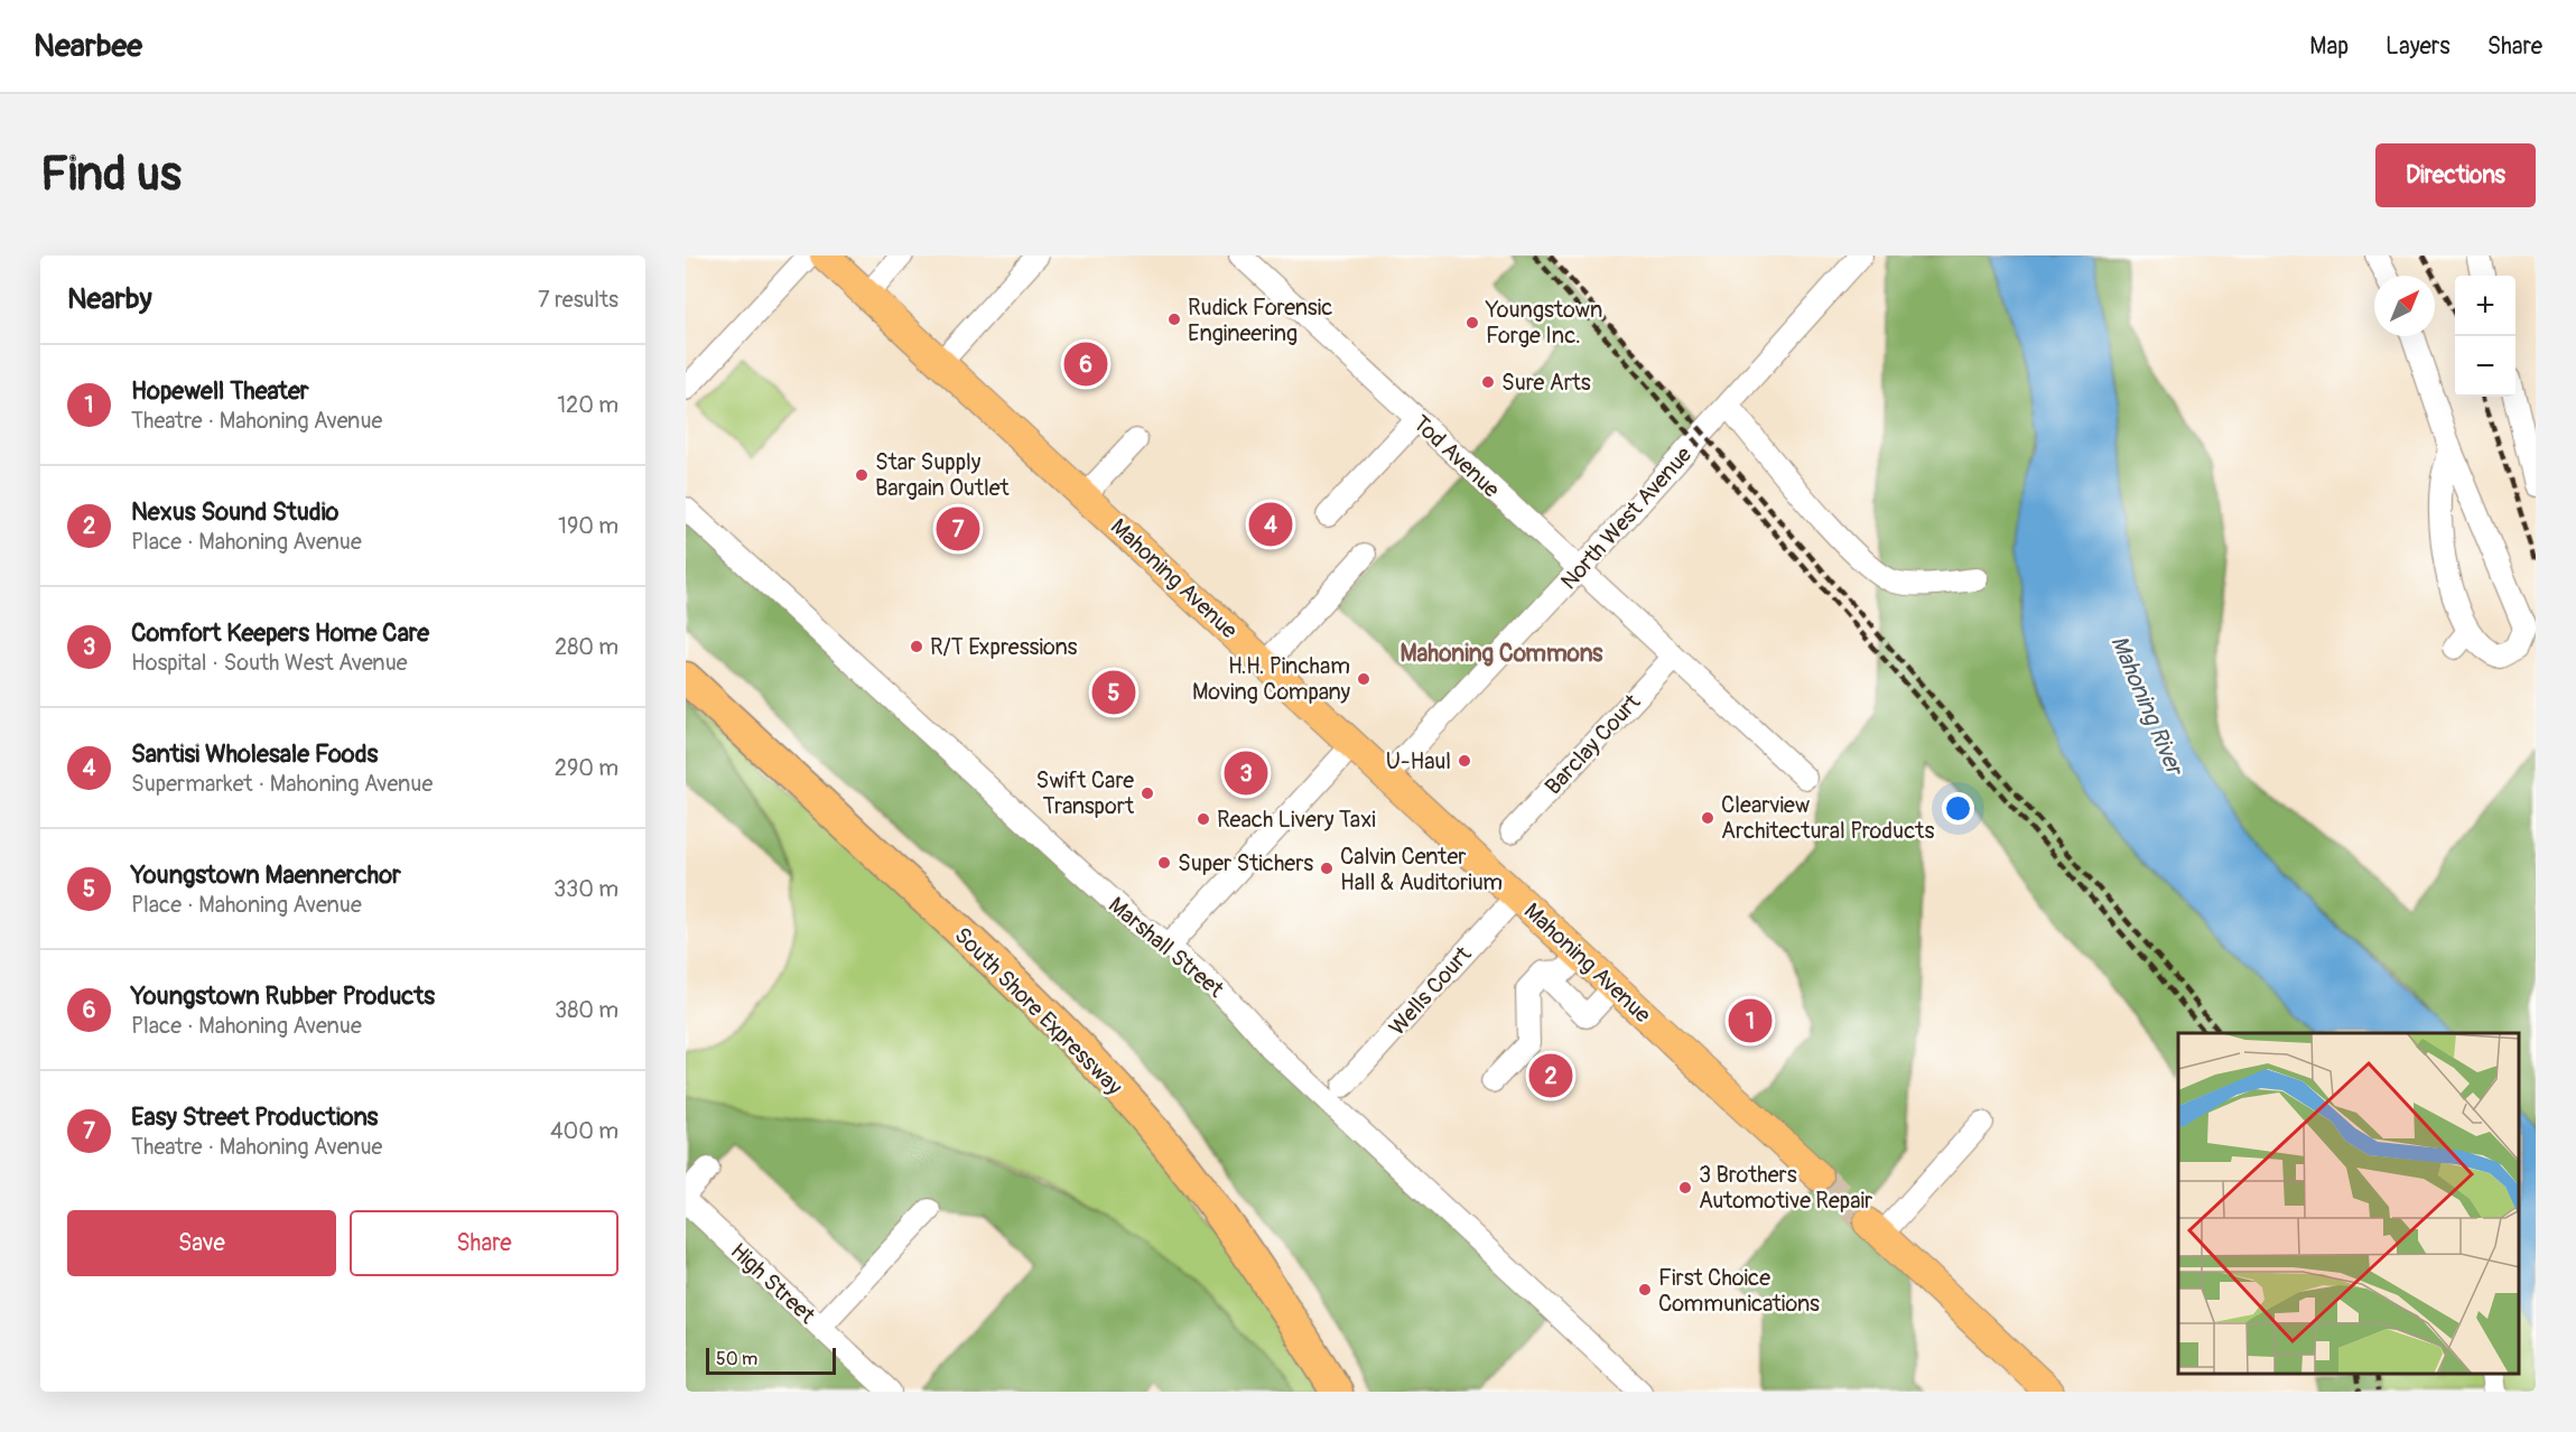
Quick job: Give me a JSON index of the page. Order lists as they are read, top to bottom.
{
  "streets": {
    "highway": ["South Shore Expressway"],
    "main road": ["Mahoning Avenue"],
    "street": [
      "Tod Avenue",
      "North West Avenue",
      "Barclay Court",
      "Marshall Street",
      "Wells Court",
      "High Street"
    ]
  },
  "crossings": [
    ["Tod Avenue", "North West Avenue"],
    ["Tod Avenue", "Barclay Court"],
    ["North West Avenue", "Mahoning Avenue"],
    ["Mahoning Avenue", "Wells Court"]
  ],
  "districts": ["Mahoning Commons"],
  "water": ["Mahoning River"],
  "places": [
    "Rudick Forensic Engineering",
    "Youngstown Forge Inc.",
    "Sure Arts",
    "Star Supply Bargain Outlet",
    "R/T Expressions",
    "H.H. Pincham Moving Company",
    "U-Haul",
    "Swift Care Transport",
    "Clearview Architectural Products",
    "Reach Livery Taxi",
    "Super Stichers",
    "Calvin Center Hall & Auditorium",
    "3 Brothers Automotive Repair",
    "First Choice Communications"
  ],
  "scale_bar": "50 m",
  "north": "top right",
  "page": {
    "header": "Nearbee",
    "nav": ["Map", "Layers", "Share"],
    "buttons": [
      "Directions",
      ["Save", "Share"]
    ],
    "title": "Find us",
    "heading": ["Nearby", "7 results"],
    "map_buttons": ["+", "−"],
    "pins": [
      "6",
      "4",
      "7",
      "5",
      "3",
      "1",
      "2"
    ],
    "list": [
      {
        "mark": "1",
        "name": "Hopewell Theater",
        "note": "Theatre · Mahoning Avenue",
        "value": "120 m"
      },
      {
        "mark": "2",
        "name": "Nexus Sound Studio",
        "note": "Place · Mahoning Avenue",
        "value": "190 m"
      },
      {
        "mark": "3",
        "name": "Comfort Keepers Home Care",
        "note": "Hospital · South West Avenue",
        "value": "280 m"
      },
      {
        "mark": "4",
        "name": "Santisi Wholesale Foods",
        "note": "Supermarket · Mahoning Avenue",
        "value": "290 m"
      },
      {
        "mark": "5",
        "name": "Youngstown Maennerchor",
        "note": "Place · Mahoning Avenue",
        "value": "330 m"
      },
      {
        "mark": "6",
        "name": "Youngstown Rubber Products",
        "note": "Place · Mahoning Avenue",
        "value": "380 m"
      },
      {
        "mark": "7",
        "name": "Easy Street Productions",
        "note": "Theatre · Mahoning Avenue",
        "value": "400 m"
      }
    ],
    "scale": "50 m"
  }
}
